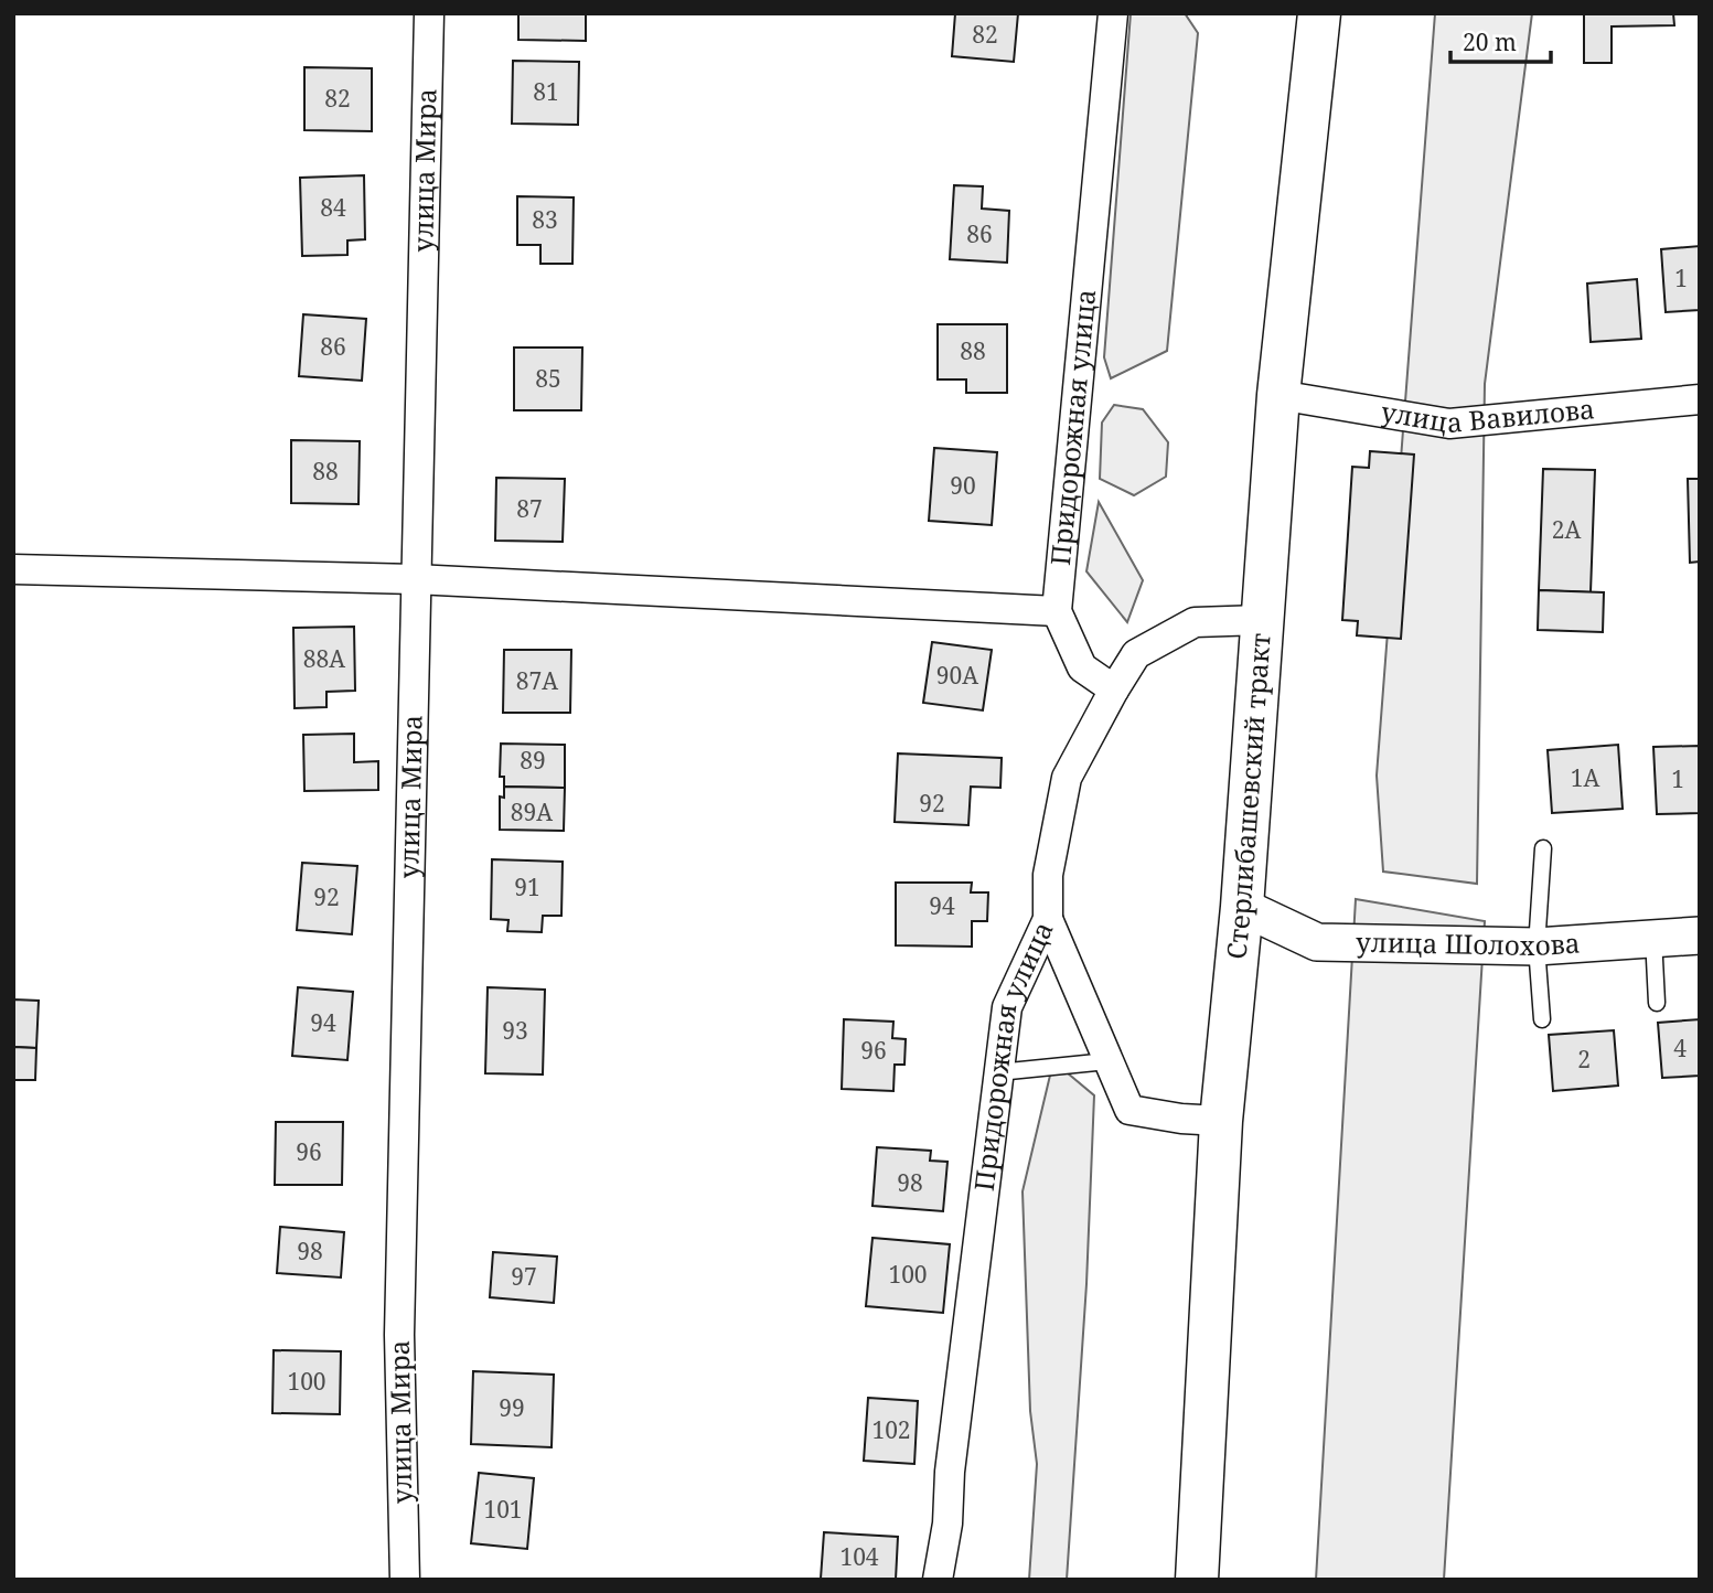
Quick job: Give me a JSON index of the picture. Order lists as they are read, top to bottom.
{
  "streets": {
    "main road": ["Стерлибашевский тракт"],
    "street": [
      "улица Мира",
      "улица Вавилова",
      "Придорожная улица",
      "улица Шолохова"
    ]
  },
  "crossings": [
    ["улица Вавилова", "Стерлибашевский тракт"],
    ["Стерлибашевский тракт", "улица Шолохова"]
  ],
  "house_numbers": [
    "82",
    "81",
    "82",
    "84",
    "83",
    "86",
    "1",
    "86",
    "88",
    "85",
    "88",
    "90",
    "87",
    "2А",
    "88А",
    "90А",
    "87А",
    "89",
    "1А",
    "1",
    "92",
    "89А",
    "91",
    "92",
    "94",
    "94",
    "93",
    "4",
    "96",
    "2",
    "96",
    "98",
    "98",
    "100",
    "97",
    "100",
    "99",
    "102",
    "101",
    "104"
  ],
  "scale_bar": "20 m"
}
